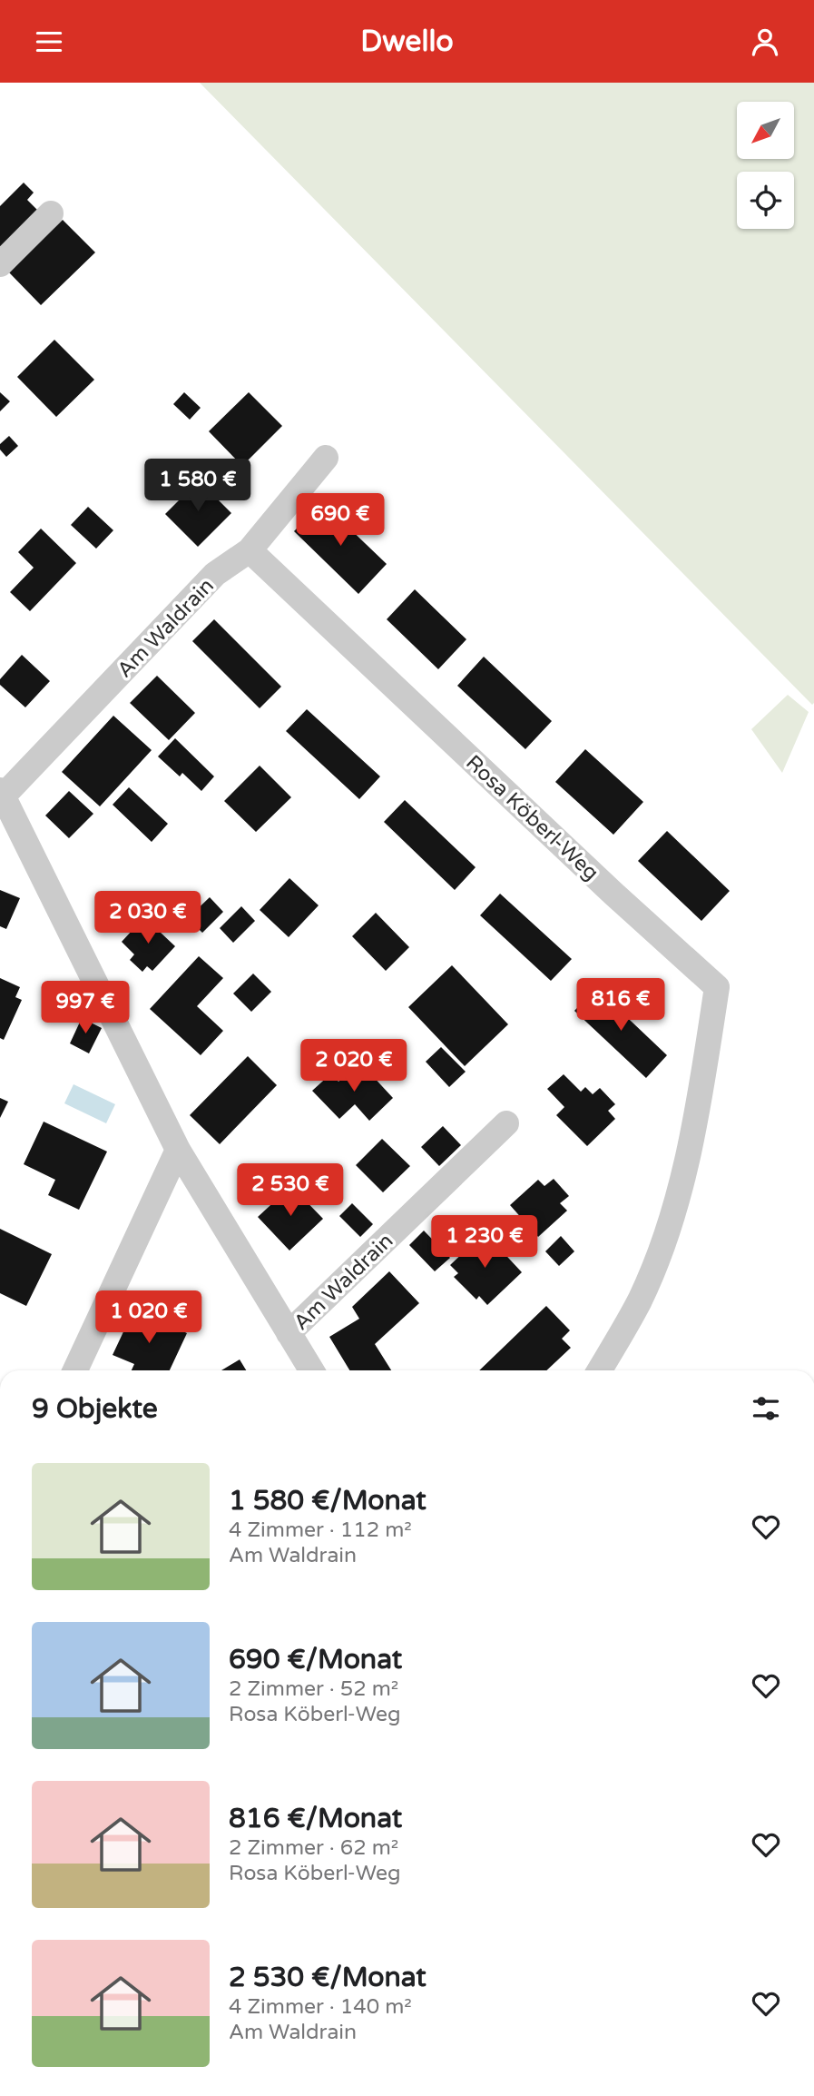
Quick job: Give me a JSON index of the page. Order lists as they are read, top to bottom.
{
  "streets": {
    "street": ["Am Waldrain", "Rosa Köberl-Weg"]
  },
  "crossings": [
    ["Am Waldrain", "Rosa Köberl-Weg"]
  ],
  "north": "bottom left",
  "page": {
    "header": "Dwello",
    "price": [
      "1 580 €",
      "690 €",
      "2 030 €",
      "816 €",
      "997 €",
      "2 020 €",
      "2 530 €",
      "1 230 €",
      "1 020 €"
    ],
    "heading": "9 Objekte",
    "list": [
      {
        "name": "1 580 €/Monat",
        "note": "4 Zimmer · 112 m² · Am Waldrain"
      },
      {
        "name": "690 €/Monat",
        "note": "2 Zimmer · 52 m² · Rosa Köberl-Weg"
      },
      {
        "name": "816 €/Monat",
        "note": "2 Zimmer · 62 m² · Rosa Köberl-Weg"
      },
      {
        "name": "2 530 €/Monat",
        "note": "4 Zimmer · 140 m² · Am Waldrain"
      }
    ]
  }
}
